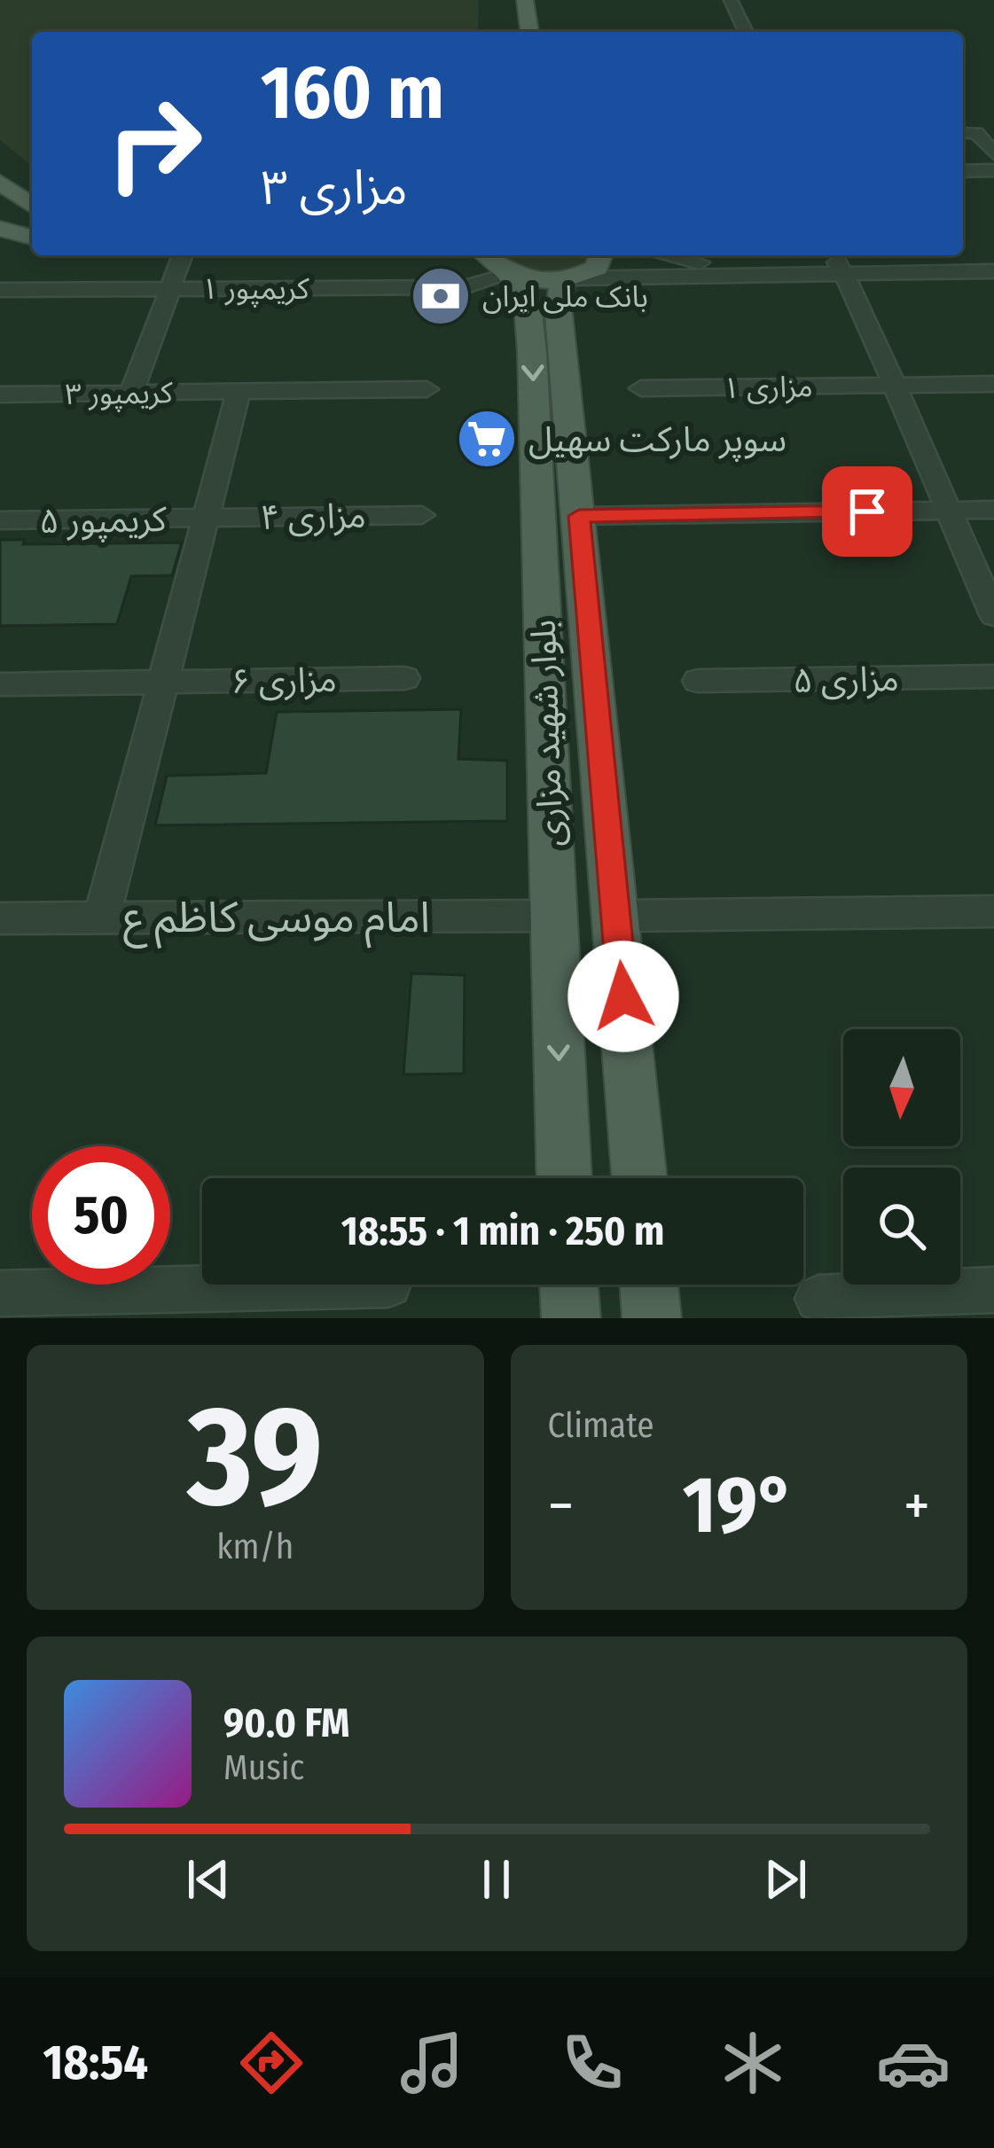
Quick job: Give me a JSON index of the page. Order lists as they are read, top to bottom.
{
  "streets": {
    "main road": ["بلوار شهید مزاری"],
    "street": [
      "کریمپور ۱",
      "مزاری ۱",
      "کریمپور ۳",
      "مزاری ۴",
      "کریمپور ۵",
      "مزاری ۵",
      "مزاری ۶",
      "امام موسی کاظم ع"
    ]
  },
  "crossings": [
    ["کریمپور ۱", "بلوار شهید مزاری"],
    ["مزاری ۴", "کریمپور ۵"],
    ["بلوار شهید مزاری", "امام موسی کاظم ع"]
  ],
  "places": {
    "bank": ["بانک ملی ایران"],
    "supermarket": ["سوپر مارکت سهیل"]
  },
  "north": "bottom",
  "page": {
    "turn": ["160 m", "مزاری ۳"],
    "limit": "50",
    "trip": "18:55 · 1 min · 250 m",
    "tile": [
      ["39", "km/h"],
      "Climate"
    ],
    "heat": ["−", "19°", "+"],
    "song": ["90.0 FM", "Music"],
    "tabs": "18:54"
  }
}
